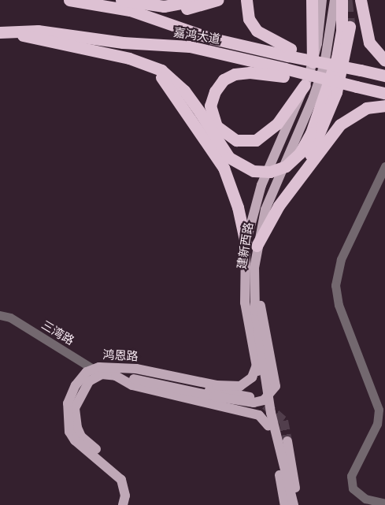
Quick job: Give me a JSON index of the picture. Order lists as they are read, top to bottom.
{
  "streets": {
    "highway": ["嘉鸿大道"],
    "main road": ["建新西路", "鸿恩路"],
    "street": ["三湾路"]
  },
  "crossings": [
    ["建新西路", "鸿恩路"],
    ["三湾路", "鸿恩路"]
  ]
}
